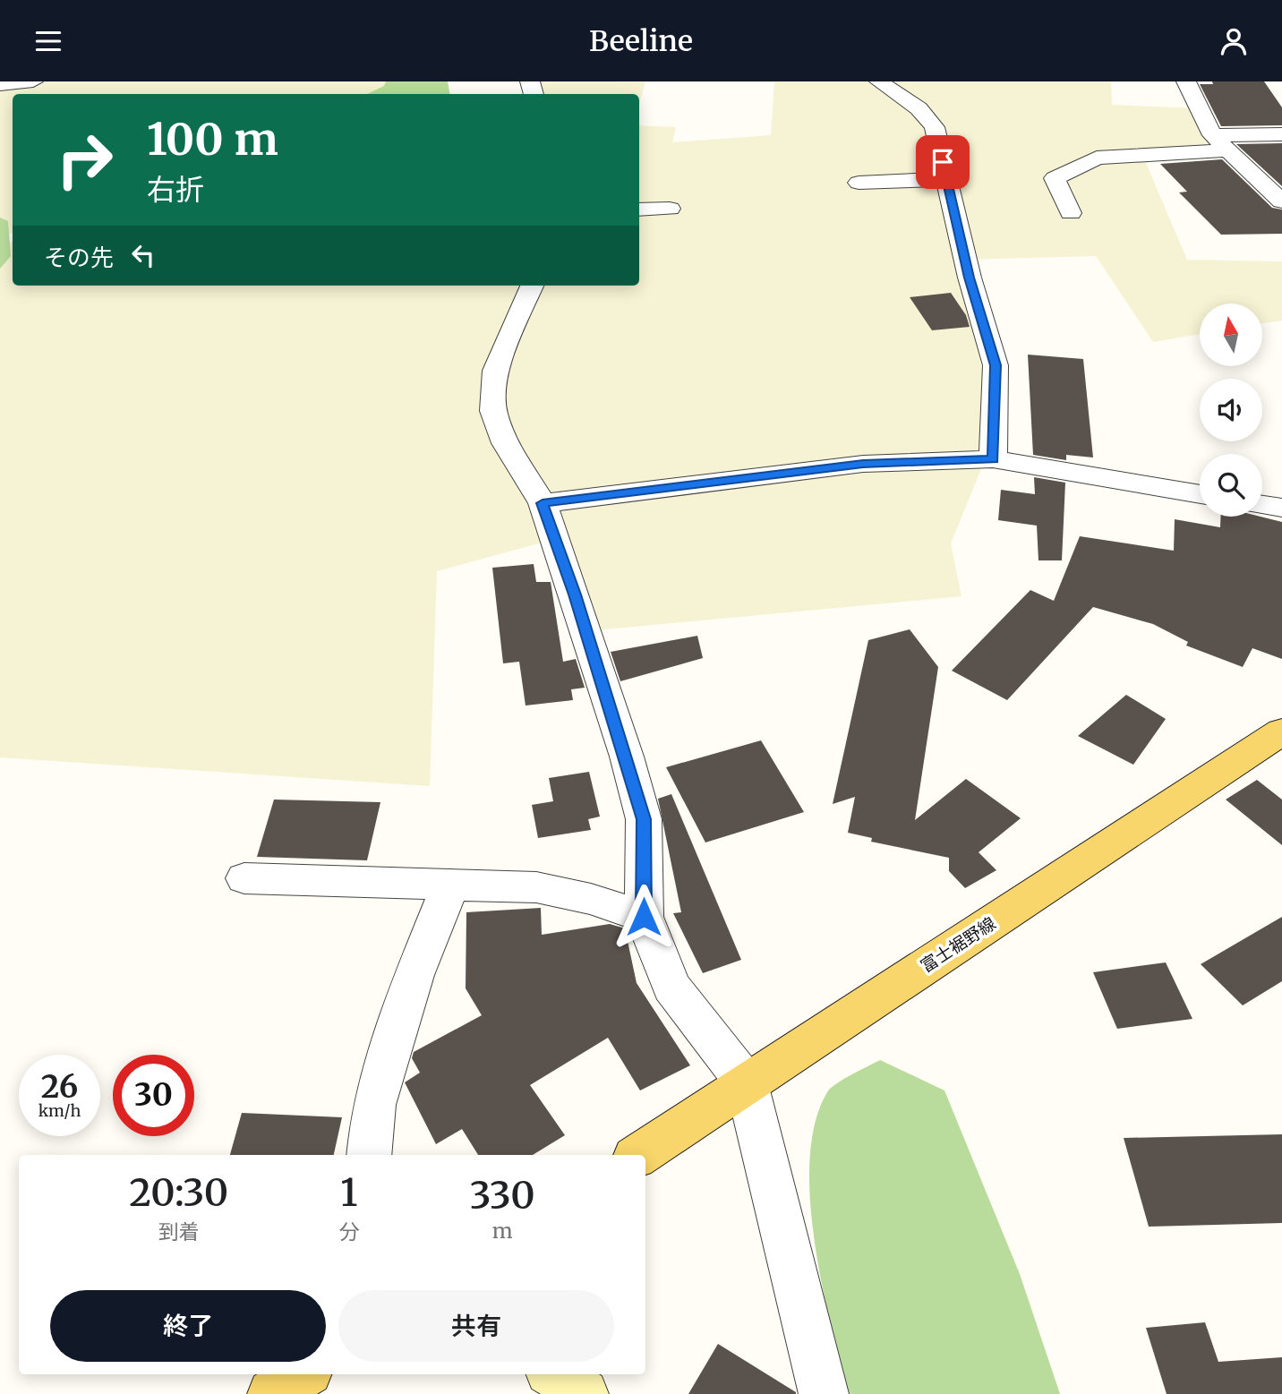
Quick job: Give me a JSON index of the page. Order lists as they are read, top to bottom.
{
  "streets": {
    "main road": ["富士裾野線"]
  },
  "north": "top",
  "page": {
    "header": "Beeline",
    "turn": ["100 m", "右折"],
    "then": "その先",
    "speed": "26 km/h",
    "limit": "30",
    "eta": [
      "20:30",
      "到着",
      "1",
      "分",
      "330",
      "m"
    ],
    "buttons": ["終了", "共有"]
  }
}
